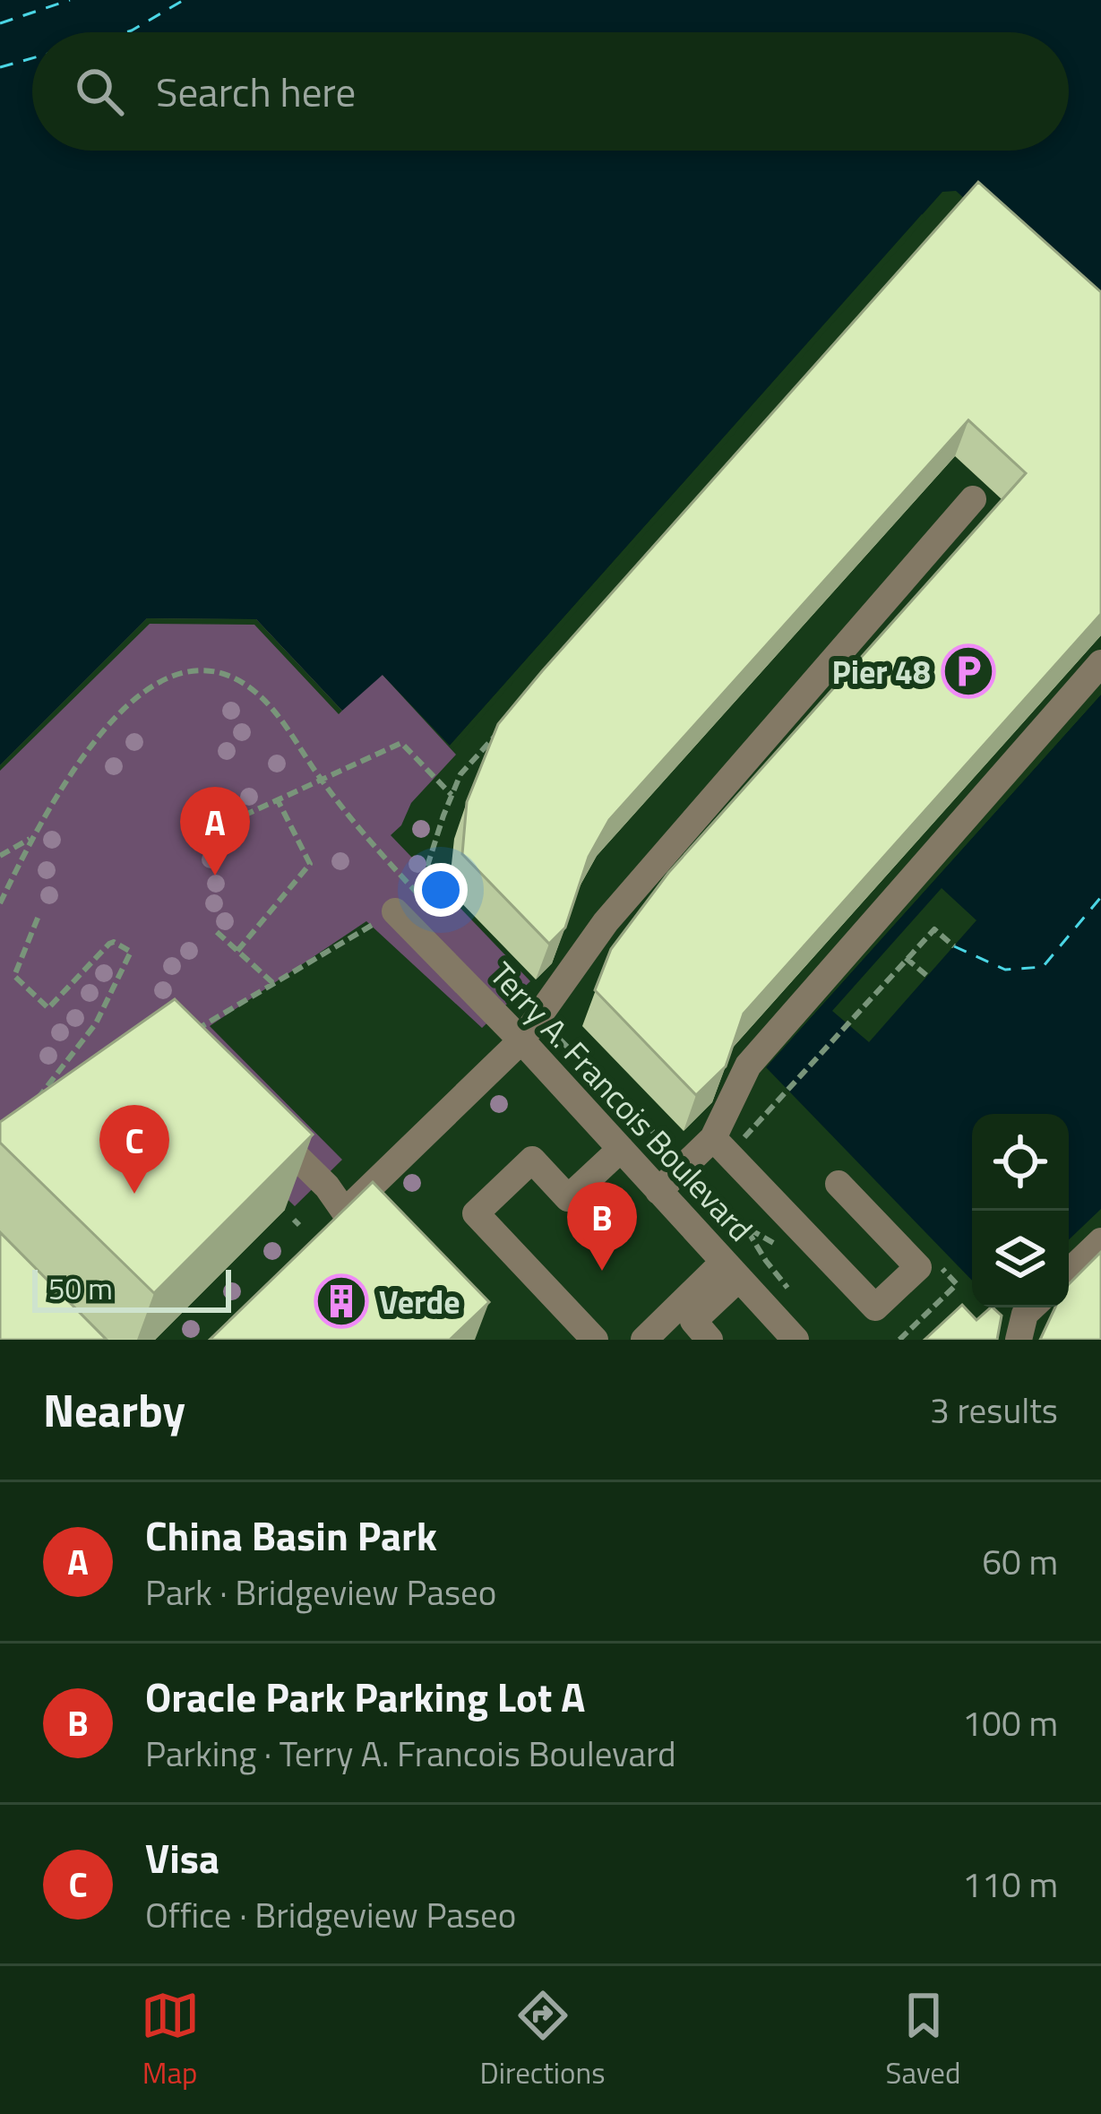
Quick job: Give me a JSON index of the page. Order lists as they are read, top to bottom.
{
  "streets": {
    "street": ["Terry A. Francois Boulevard"]
  },
  "places": {
    "parking": ["Pier 48"],
    "building": ["Verde"]
  },
  "scale_bar": "50 m",
  "page": {
    "search": "Search here",
    "pins": ["A", "C", "B"],
    "scale": "50 m",
    "heading": ["Nearby", "3 results"],
    "list": [
      {
        "mark": "A",
        "name": "China Basin Park",
        "note": "Park · Bridgeview Paseo",
        "value": "60 m"
      },
      {
        "mark": "B",
        "name": "Oracle Park Parking Lot A",
        "note": "Parking · Terry A. Francois Boulevard",
        "value": "100 m"
      },
      {
        "mark": "C",
        "name": "Visa",
        "note": "Office · Bridgeview Paseo",
        "value": "110 m"
      }
    ],
    "nav": ["Map", "Directions", "Saved"]
  }
}
